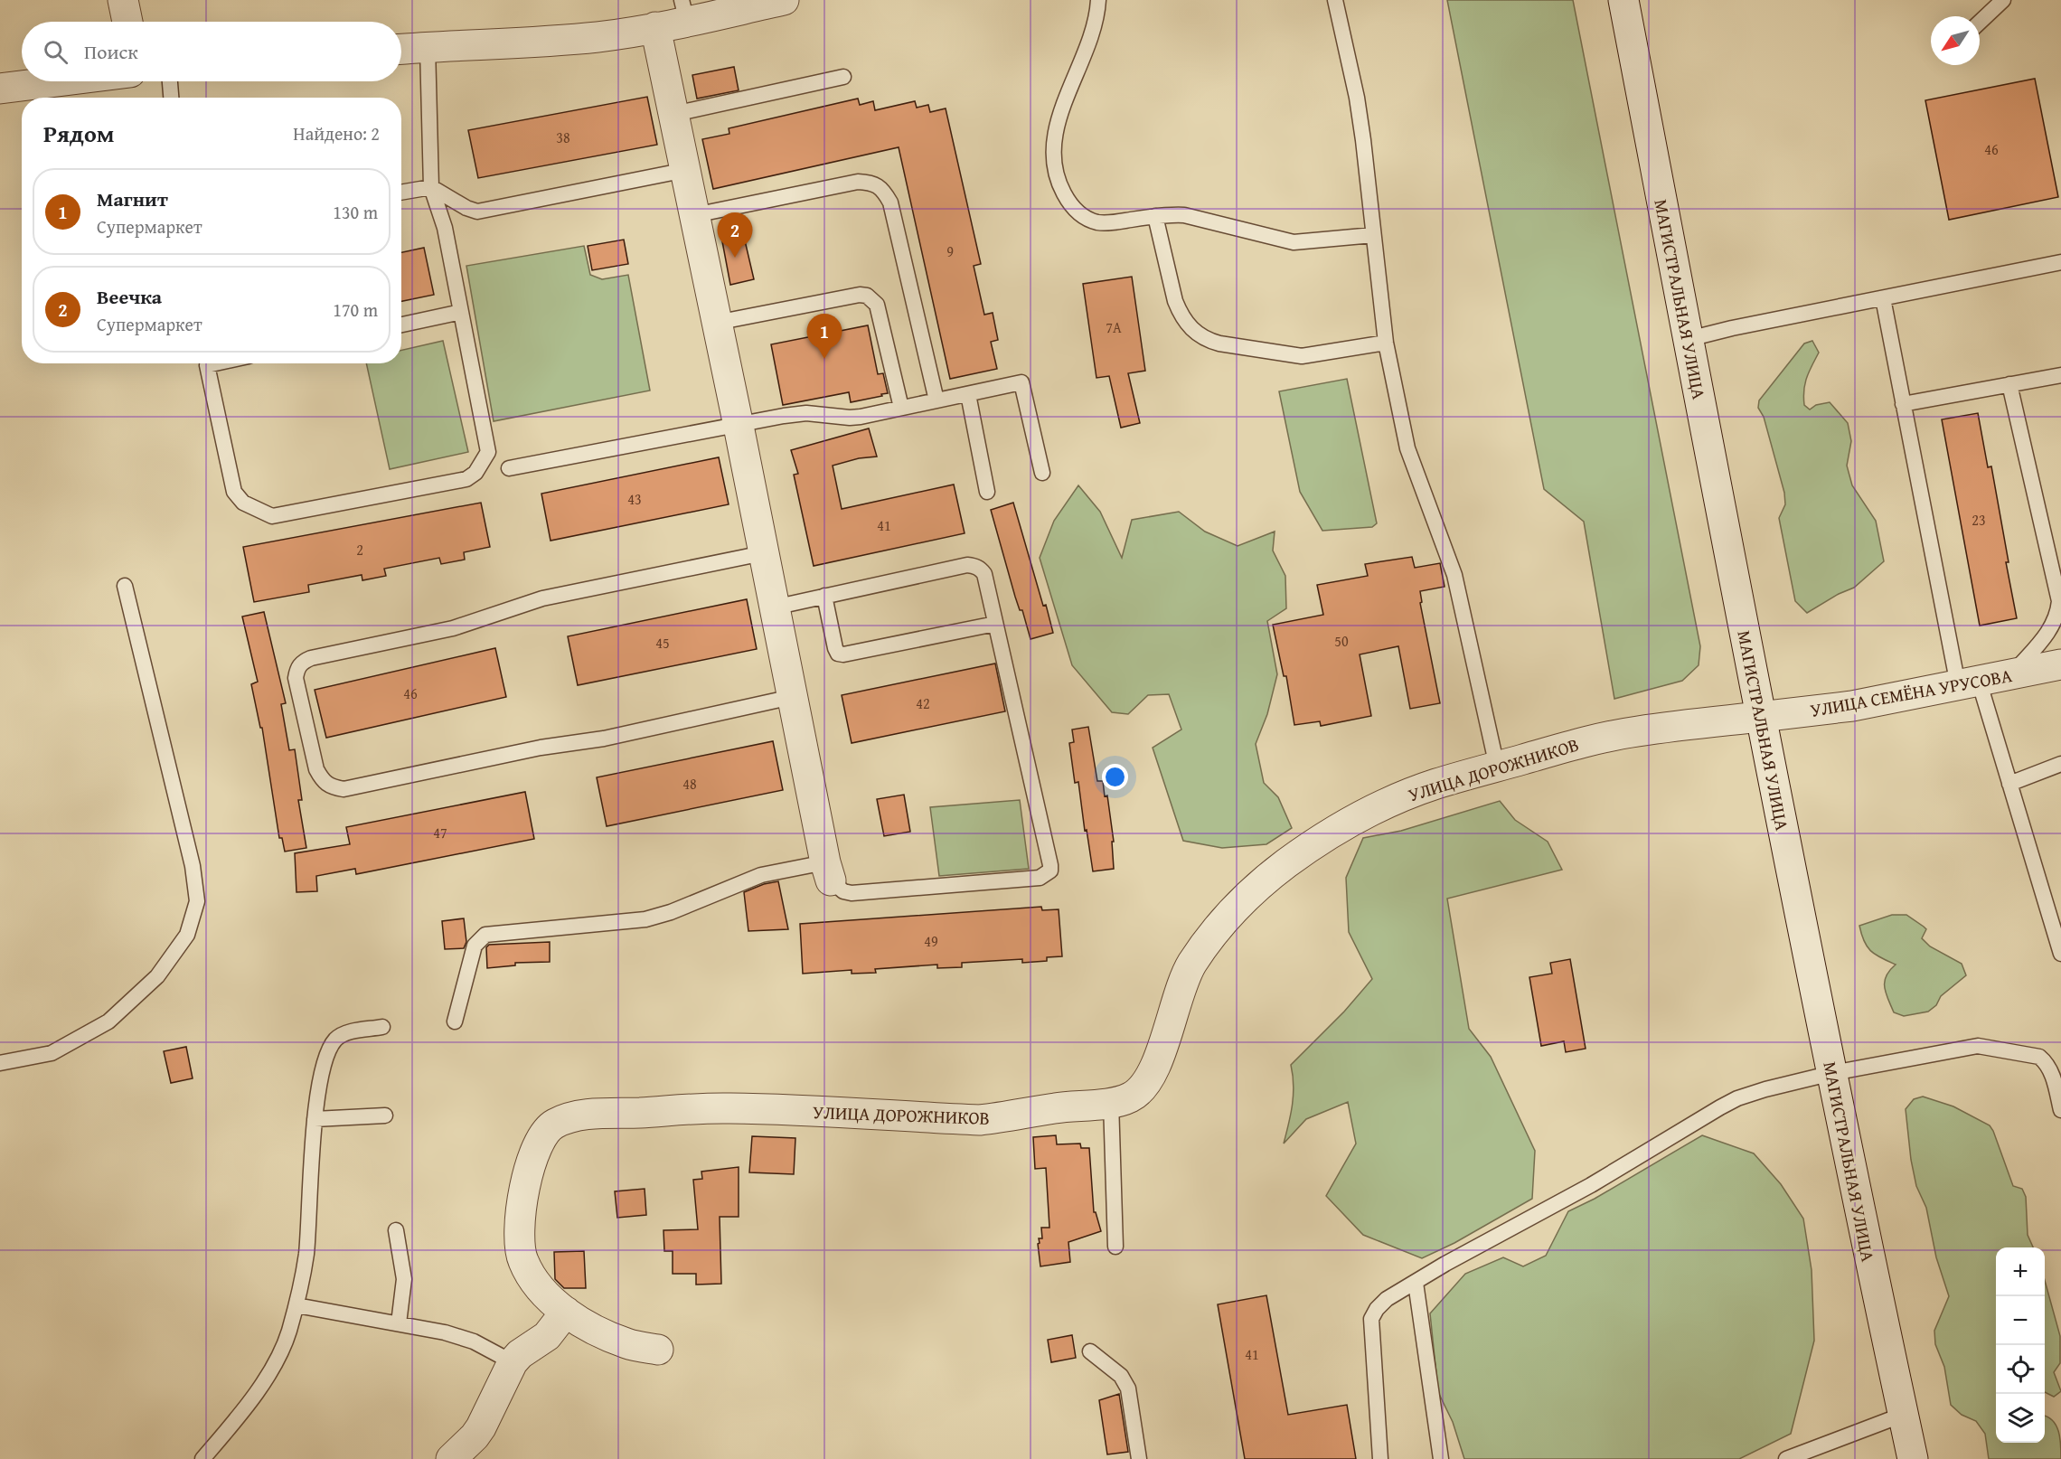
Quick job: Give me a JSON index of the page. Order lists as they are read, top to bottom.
{
  "streets": {
    "street": ["МАГИСТРАЛЬНАЯ УЛИЦА", "УЛИЦА СЕМЁНА УРУСОВА", "УЛИЦА ДОРОЖНИКОВ"]
  },
  "crossings": [
    ["МАГИСТРАЛЬНАЯ УЛИЦА", "УЛИЦА СЕМЁНА УРУСОВА"],
    ["МАГИСТРАЛЬНАЯ УЛИЦА", "УЛИЦА ДОРОЖНИКОВ"],
    ["УЛИЦА СЕМЁНА УРУСОВА", "УЛИЦА ДОРОЖНИКОВ"]
  ],
  "house_numbers": [
    "38",
    "46",
    "9",
    "7А",
    "43",
    "23",
    "41",
    "2",
    "50",
    "45",
    "46",
    "42",
    "48",
    "47",
    "49",
    "41"
  ],
  "north": "bottom left",
  "page": {
    "search": "Поиск",
    "heading": ["Рядом", "Найдено: 2"],
    "list": [
      {
        "mark": "1",
        "name": "Магнит",
        "note": "Супермаркет",
        "value": "130 m"
      },
      {
        "mark": "2",
        "name": "Веечка",
        "note": "Супермаркет",
        "value": "170 m"
      }
    ],
    "pins": ["2", "1"],
    "map_buttons": ["+", "−"]
  }
}
